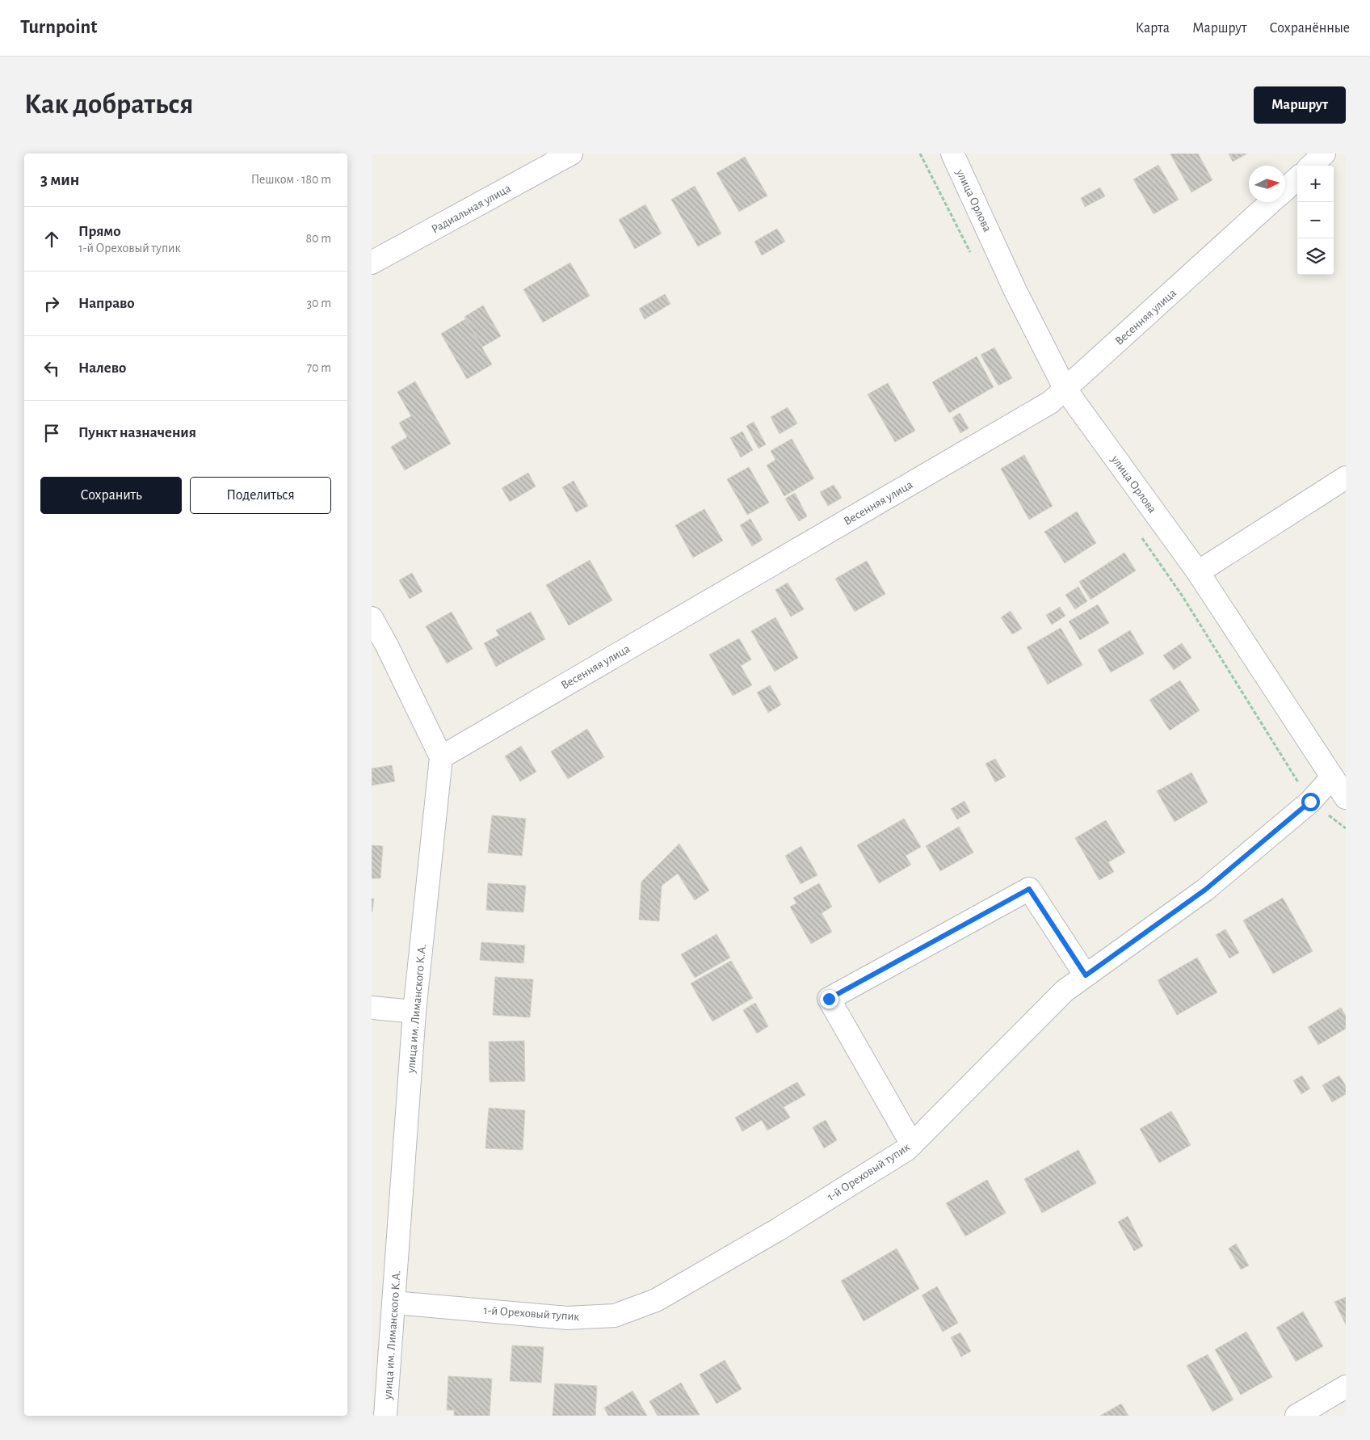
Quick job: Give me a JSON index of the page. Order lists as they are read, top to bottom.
{
  "streets": {
    "street": [
      "улица Орлова",
      "Радиальная улица",
      "Весенняя улица",
      "улица им. Лиманского К.А.",
      "1-й Ореховый тупик"
    ]
  },
  "crossings": [
    ["улица Орлова", "Весенняя улица"],
    ["улица Орлова", "1-й Ореховый тупик"],
    ["Весенняя улица", "улица им. Лиманского К.А."],
    ["улица им. Лиманского К.А.", "1-й Ореховый тупик"]
  ],
  "north": "right",
  "page": {
    "header": "Turnpoint",
    "nav": ["Карта", "Маршрут", "Сохранённые"],
    "buttons": [
      "Маршрут",
      ["Сохранить", "Поделиться"]
    ],
    "title": "Как добраться",
    "heading": ["3 мин", "Пешком · 180 m"],
    "map_buttons": ["+", "−"],
    "list": [
      ["Прямо", "1-й Ореховый тупик", "80 m"],
      ["Направо", "30 m"],
      ["Налево", "70 m"],
      "Пункт назначения"
    ]
  }
}
